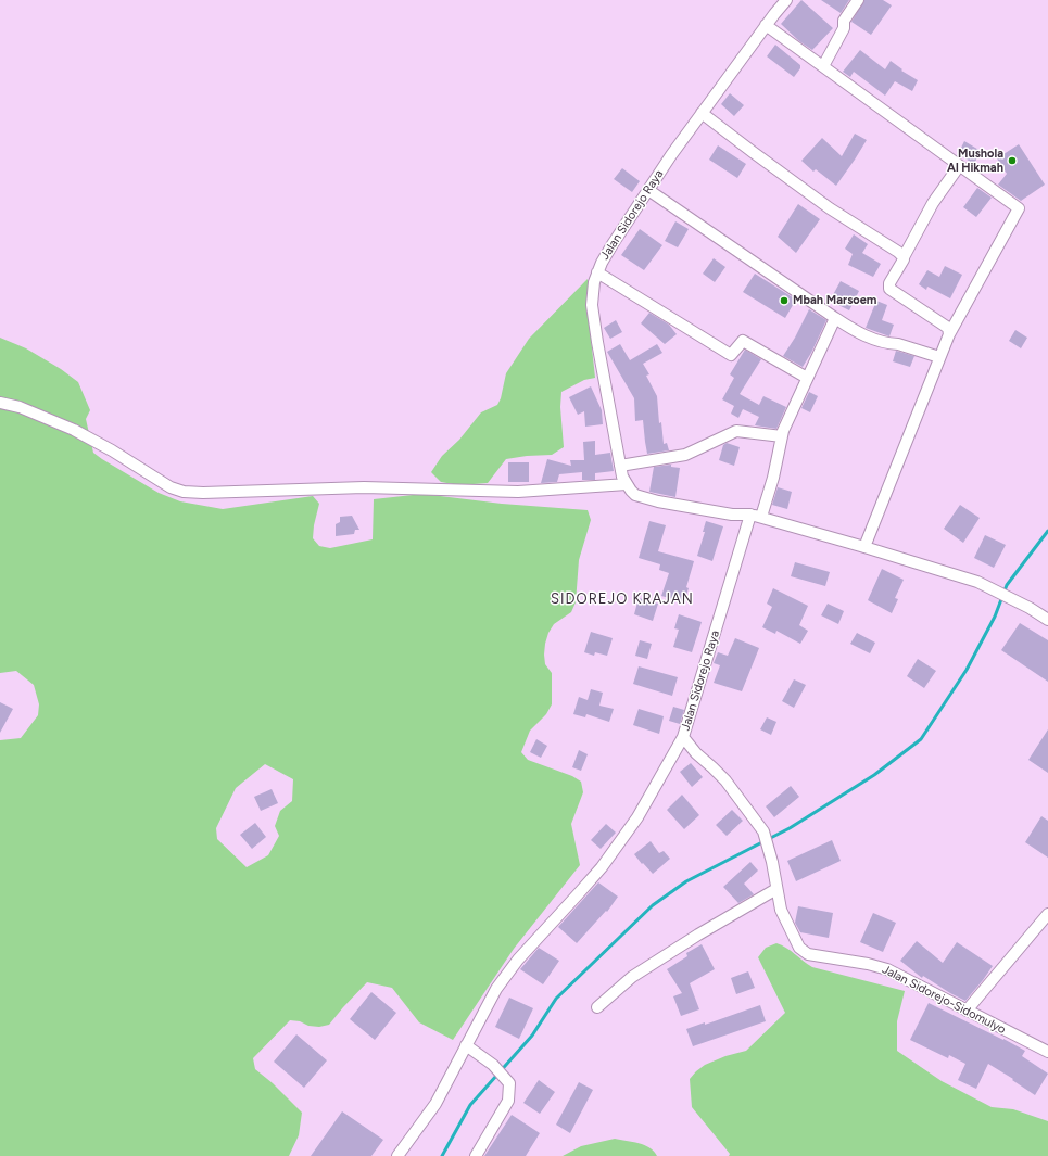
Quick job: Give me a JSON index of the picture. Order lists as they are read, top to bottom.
{
  "streets": {
    "street": ["Jalan Sidorejo Raya", "Jalan Sidorejo-Sidomulyo"]
  },
  "crossings": [
    ["Jalan Sidorejo Raya", "Jalan Sidorejo-Sidomulyo"]
  ],
  "districts": ["SIDOREJO KRAJAN"],
  "places": ["Mushola Al Hikmah", "Mbah Marsoem"]
}
